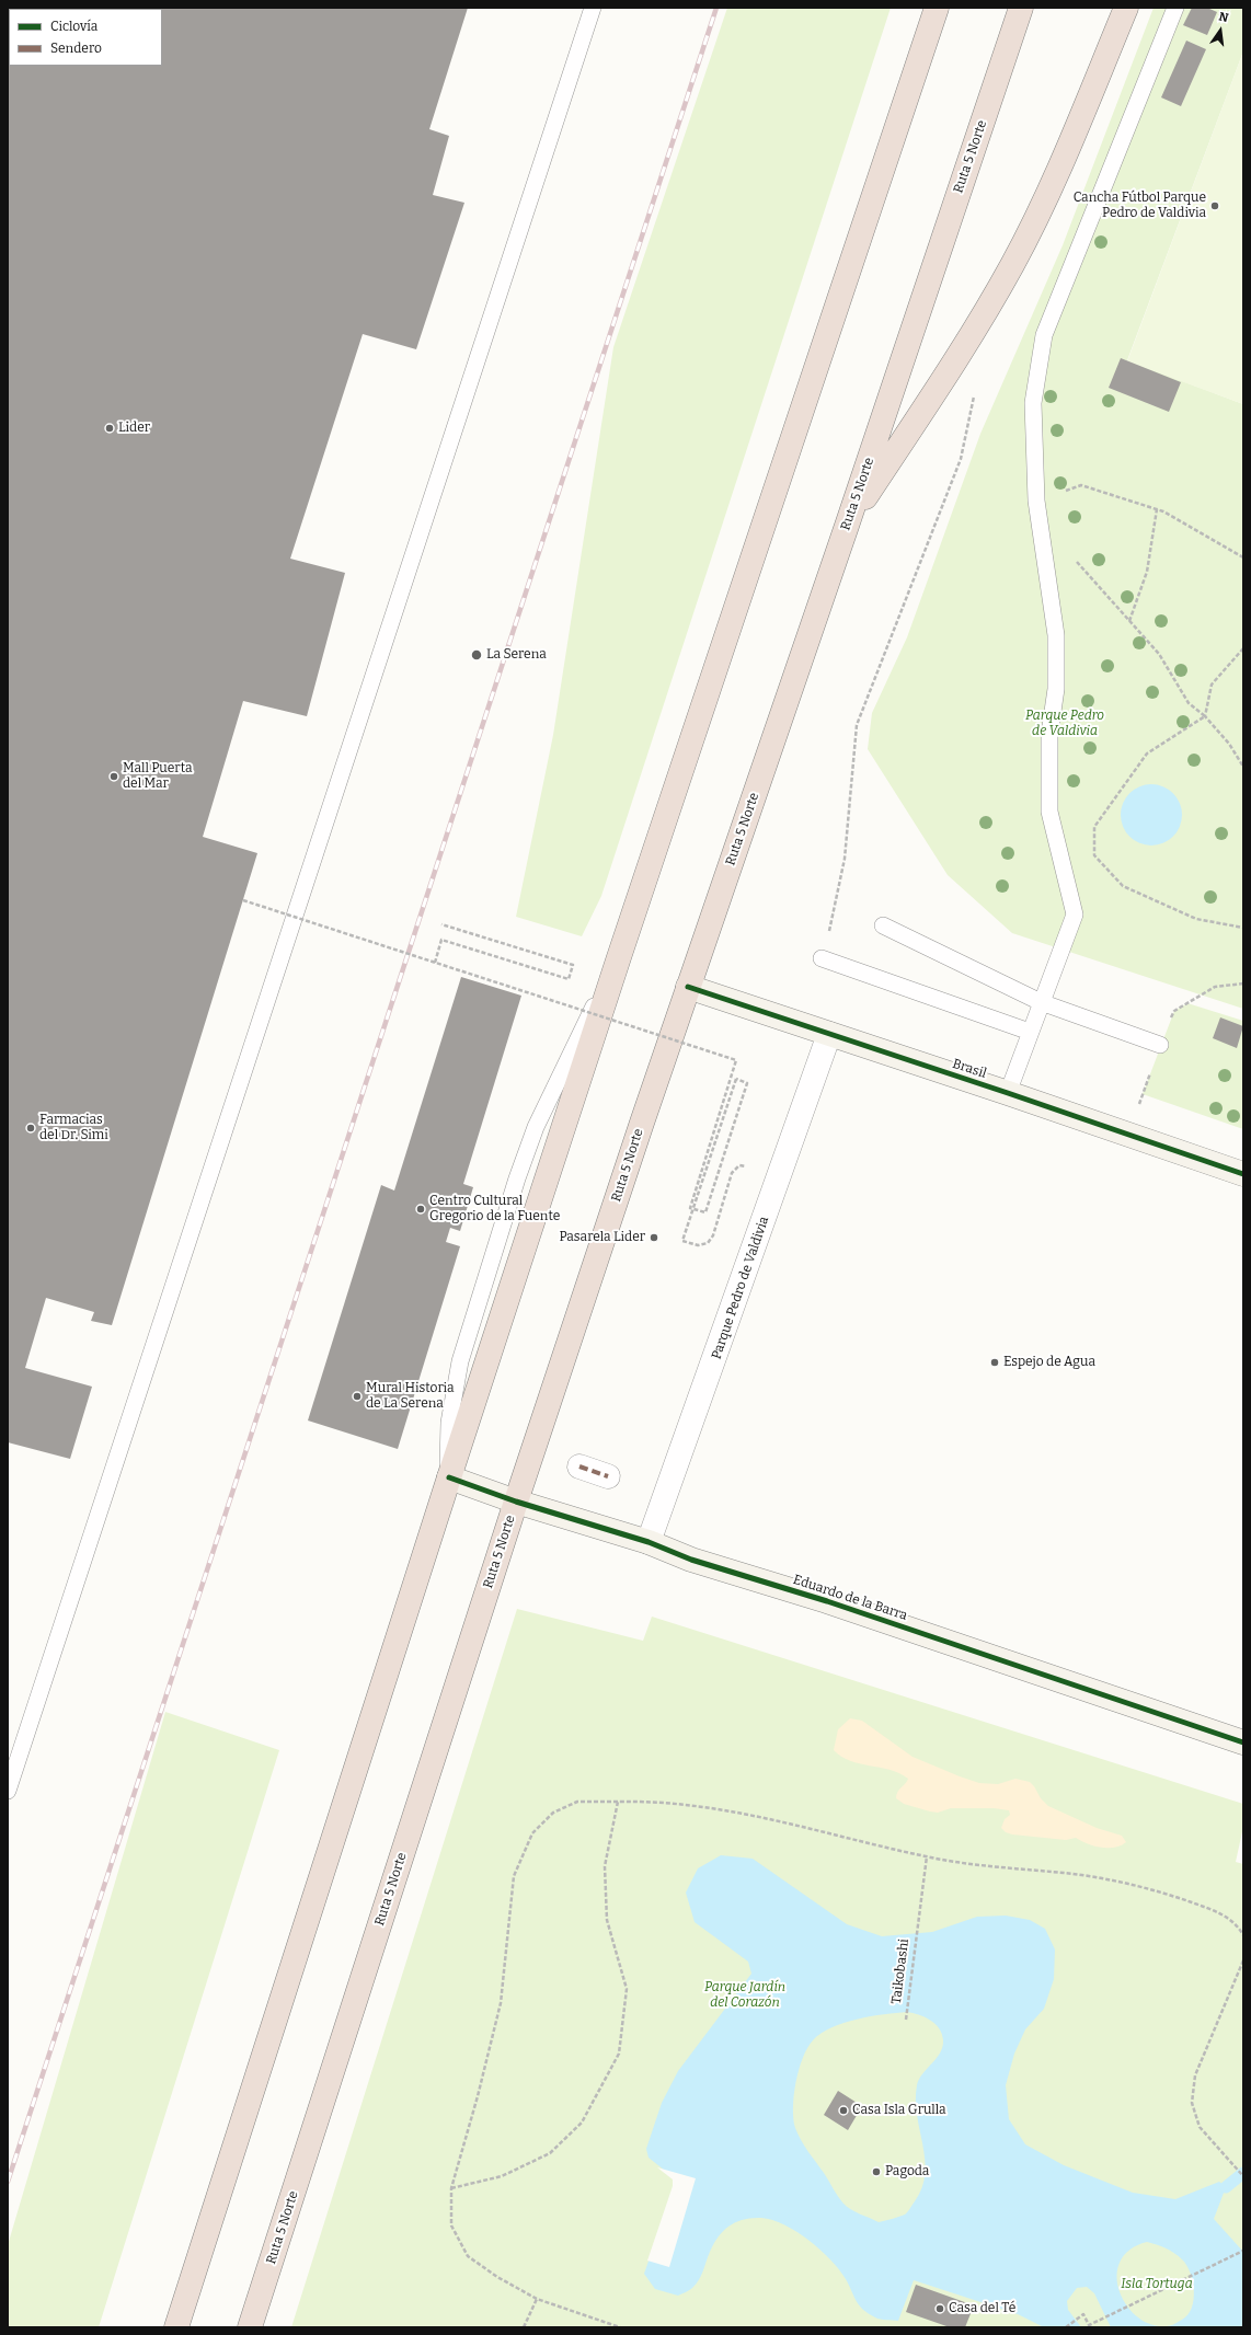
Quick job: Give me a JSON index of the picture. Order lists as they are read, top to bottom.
{
  "streets": {
    "highway": ["Ruta 5 Norte"],
    "street": ["Brasil", "Parque Pedro de Valdivia", "Eduardo de la Barra"],
    "path": ["Taikobashi"]
  },
  "crossings": [
    ["Ruta 5 Norte", "Brasil"],
    ["Ruta 5 Norte", "Eduardo de la Barra"],
    ["Brasil", "Parque Pedro de Valdivia"],
    ["Parque Pedro de Valdivia", "Eduardo de la Barra"]
  ],
  "parks": ["Parque Pedro de Valdivia", "Parque Jardín del Corazón", "Isla Tortuga"],
  "places": [
    "Cancha Fútbol Parque Pedro de Valdivia",
    "Lider",
    "La Serena",
    "Mall Puerta del Mar",
    "Farmacias del Dr. Simi",
    "Centro Cultural Gregorio de la Fuente",
    "Pasarela Lider",
    "Espejo de Agua",
    "Mural Historia de La Serena",
    "Casa Isla Grulla",
    "Pagoda",
    "Casa del Té"
  ],
  "legend": ["Ciclovía", "Sendero"],
  "north": "top"
}
